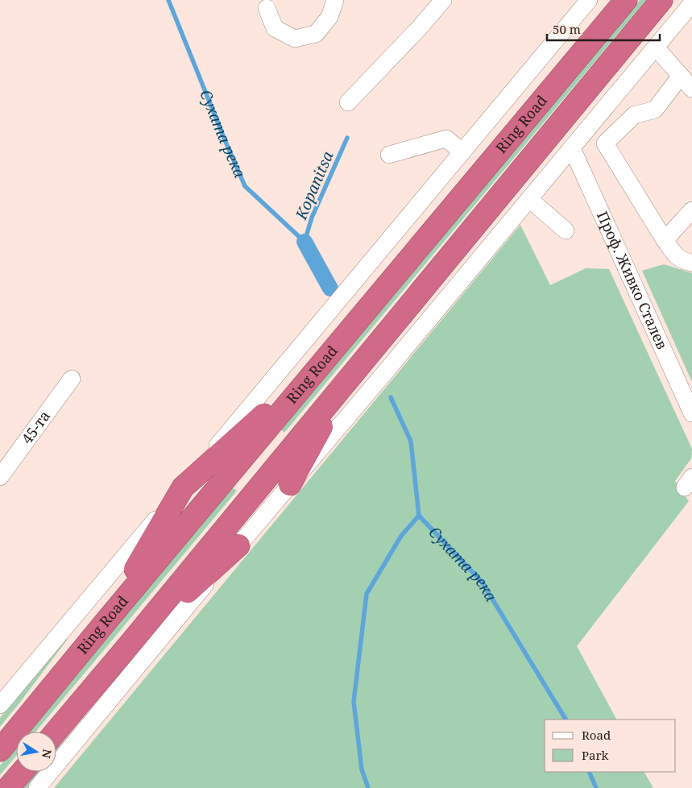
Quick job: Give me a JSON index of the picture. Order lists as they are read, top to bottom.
{
  "streets": {
    "highway": ["Ring Road"],
    "street": ["Проф. Живко Сталев", "45-та"]
  },
  "water": ["Сухата река", "Kopanitsa"],
  "legend": ["Road", "Park"],
  "scale_bar": "50 m",
  "north": "right"
}
